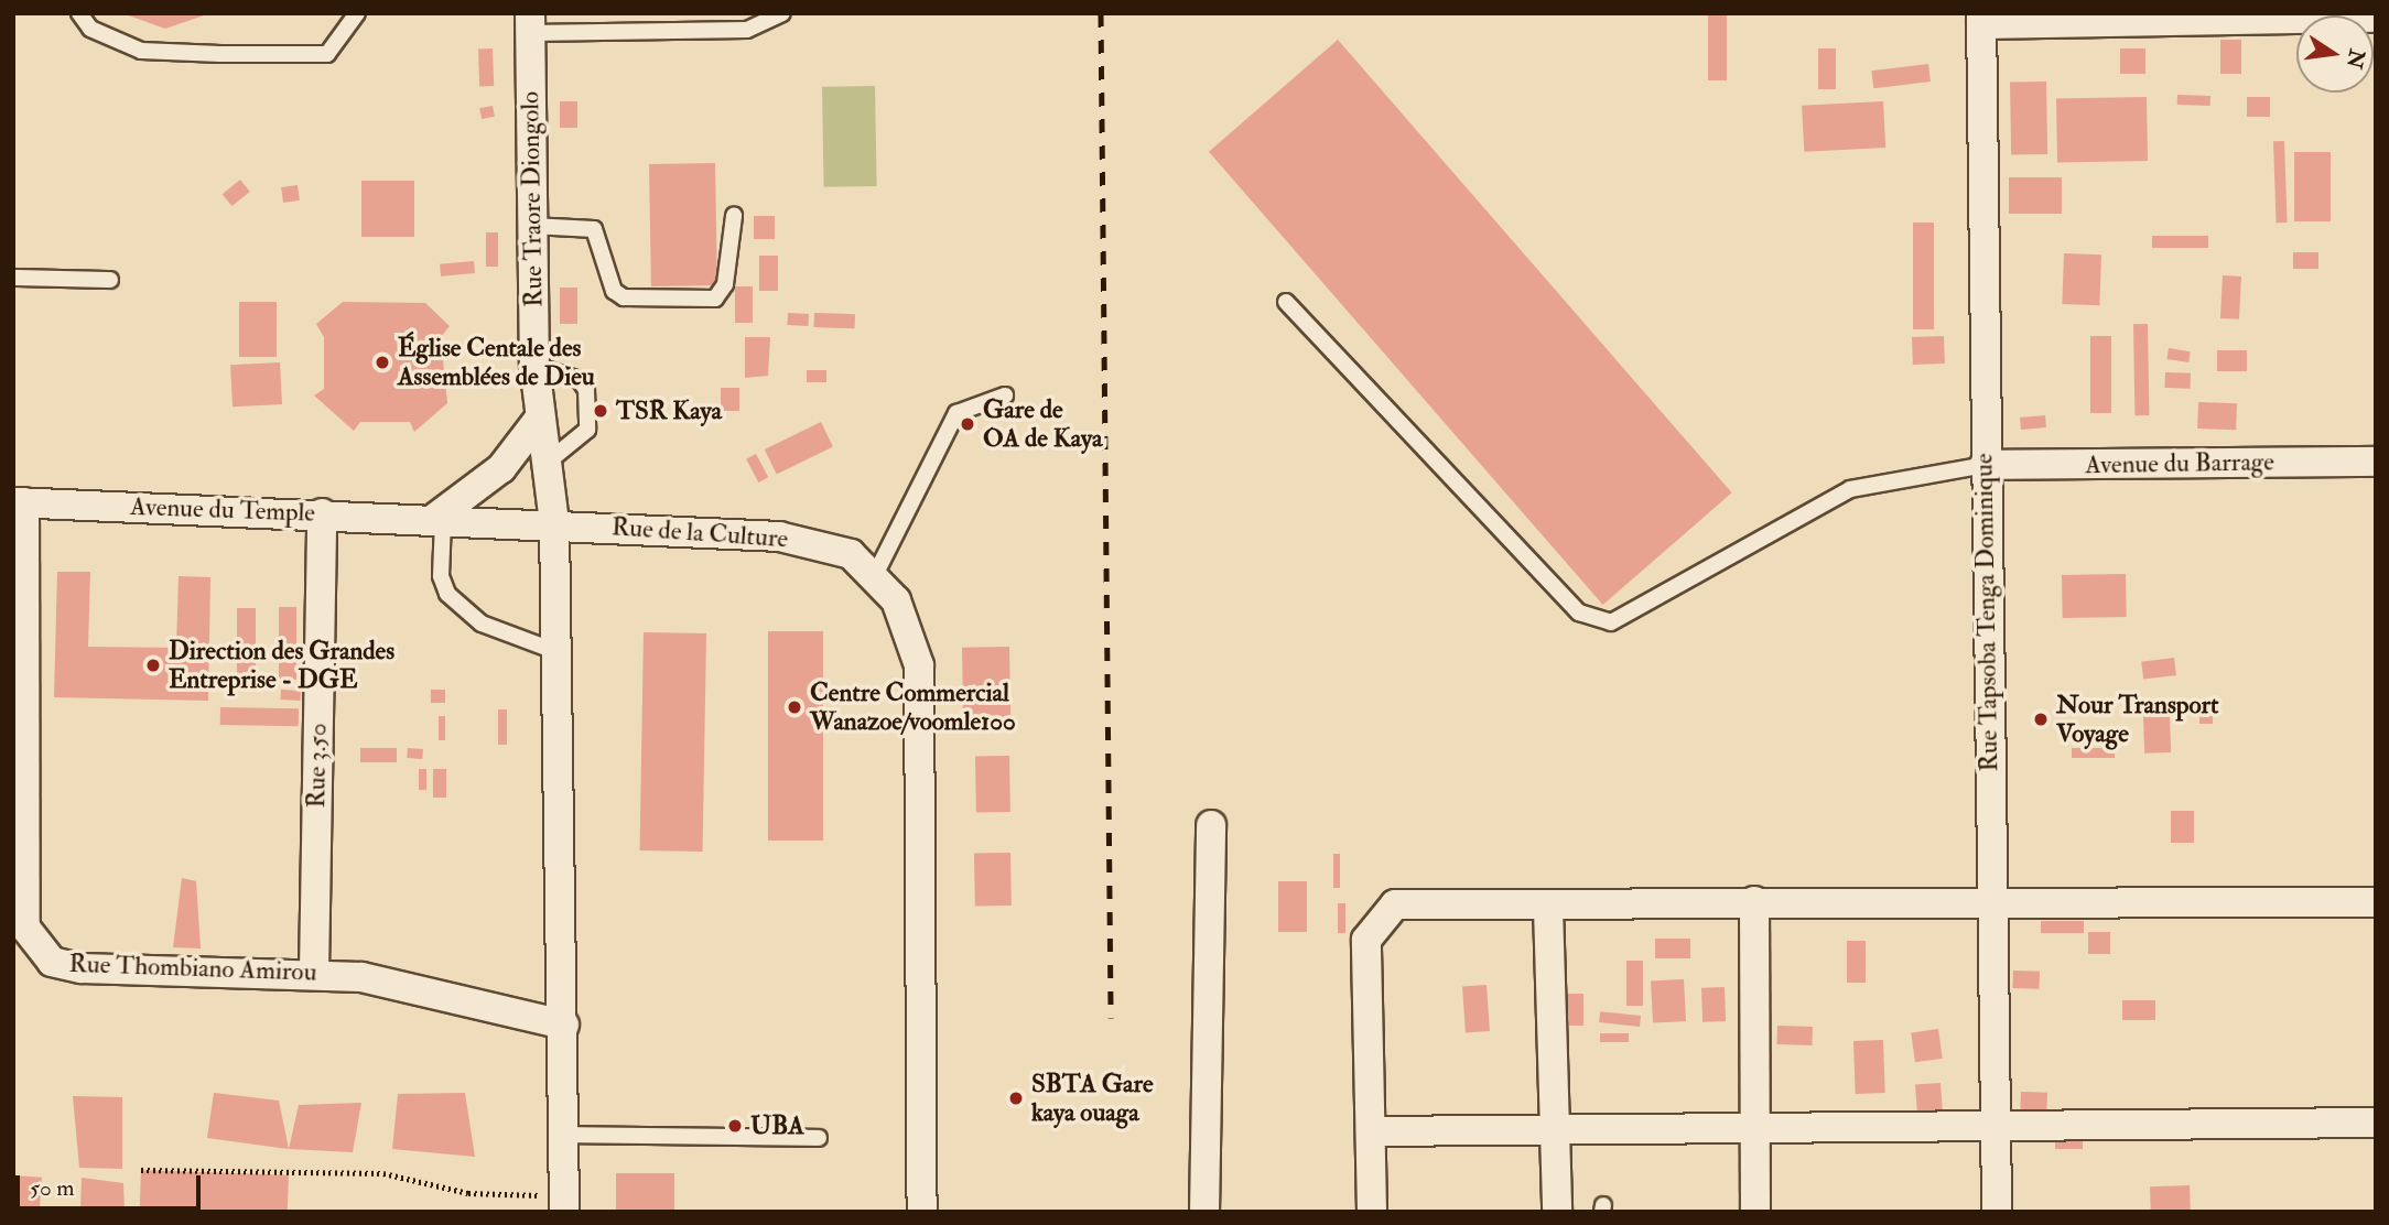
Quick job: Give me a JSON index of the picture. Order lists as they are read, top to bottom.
{
  "streets": {
    "street": [
      "Rue Traore Diongolo",
      "Avenue du Barrage",
      "Avenue du Temple",
      "Rue de la Culture",
      "Rue Tapsoba Tenga Dominique",
      "Rue 3.50",
      "Rue Thombiano Amirou"
    ]
  },
  "crossings": [
    ["Rue Traore Diongolo", "Avenue du Temple"],
    ["Rue Traore Diongolo", "Rue de la Culture"],
    ["Avenue du Barrage", "Rue Tapsoba Tenga Dominique"],
    ["Avenue du Temple", "Rue de la Culture"],
    ["Avenue du Temple", "Rue 3.50"],
    ["Avenue du Temple", "Rue Thombiano Amirou"],
    ["Rue 3.50", "Rue Thombiano Amirou"]
  ],
  "places": [
    "Église Centale des Assemblées de Dieu",
    "TSR Kaya",
    "Gare de OA de Kaya",
    "Direction des Grandes Entreprise - DGE",
    "Centre Commercial Wanazoe/voomle100",
    "Nour Transport Voyage",
    "SBTA Gare kaya ouaga",
    "UBA"
  ],
  "scale_bar": "50 m",
  "north": "right"
}
